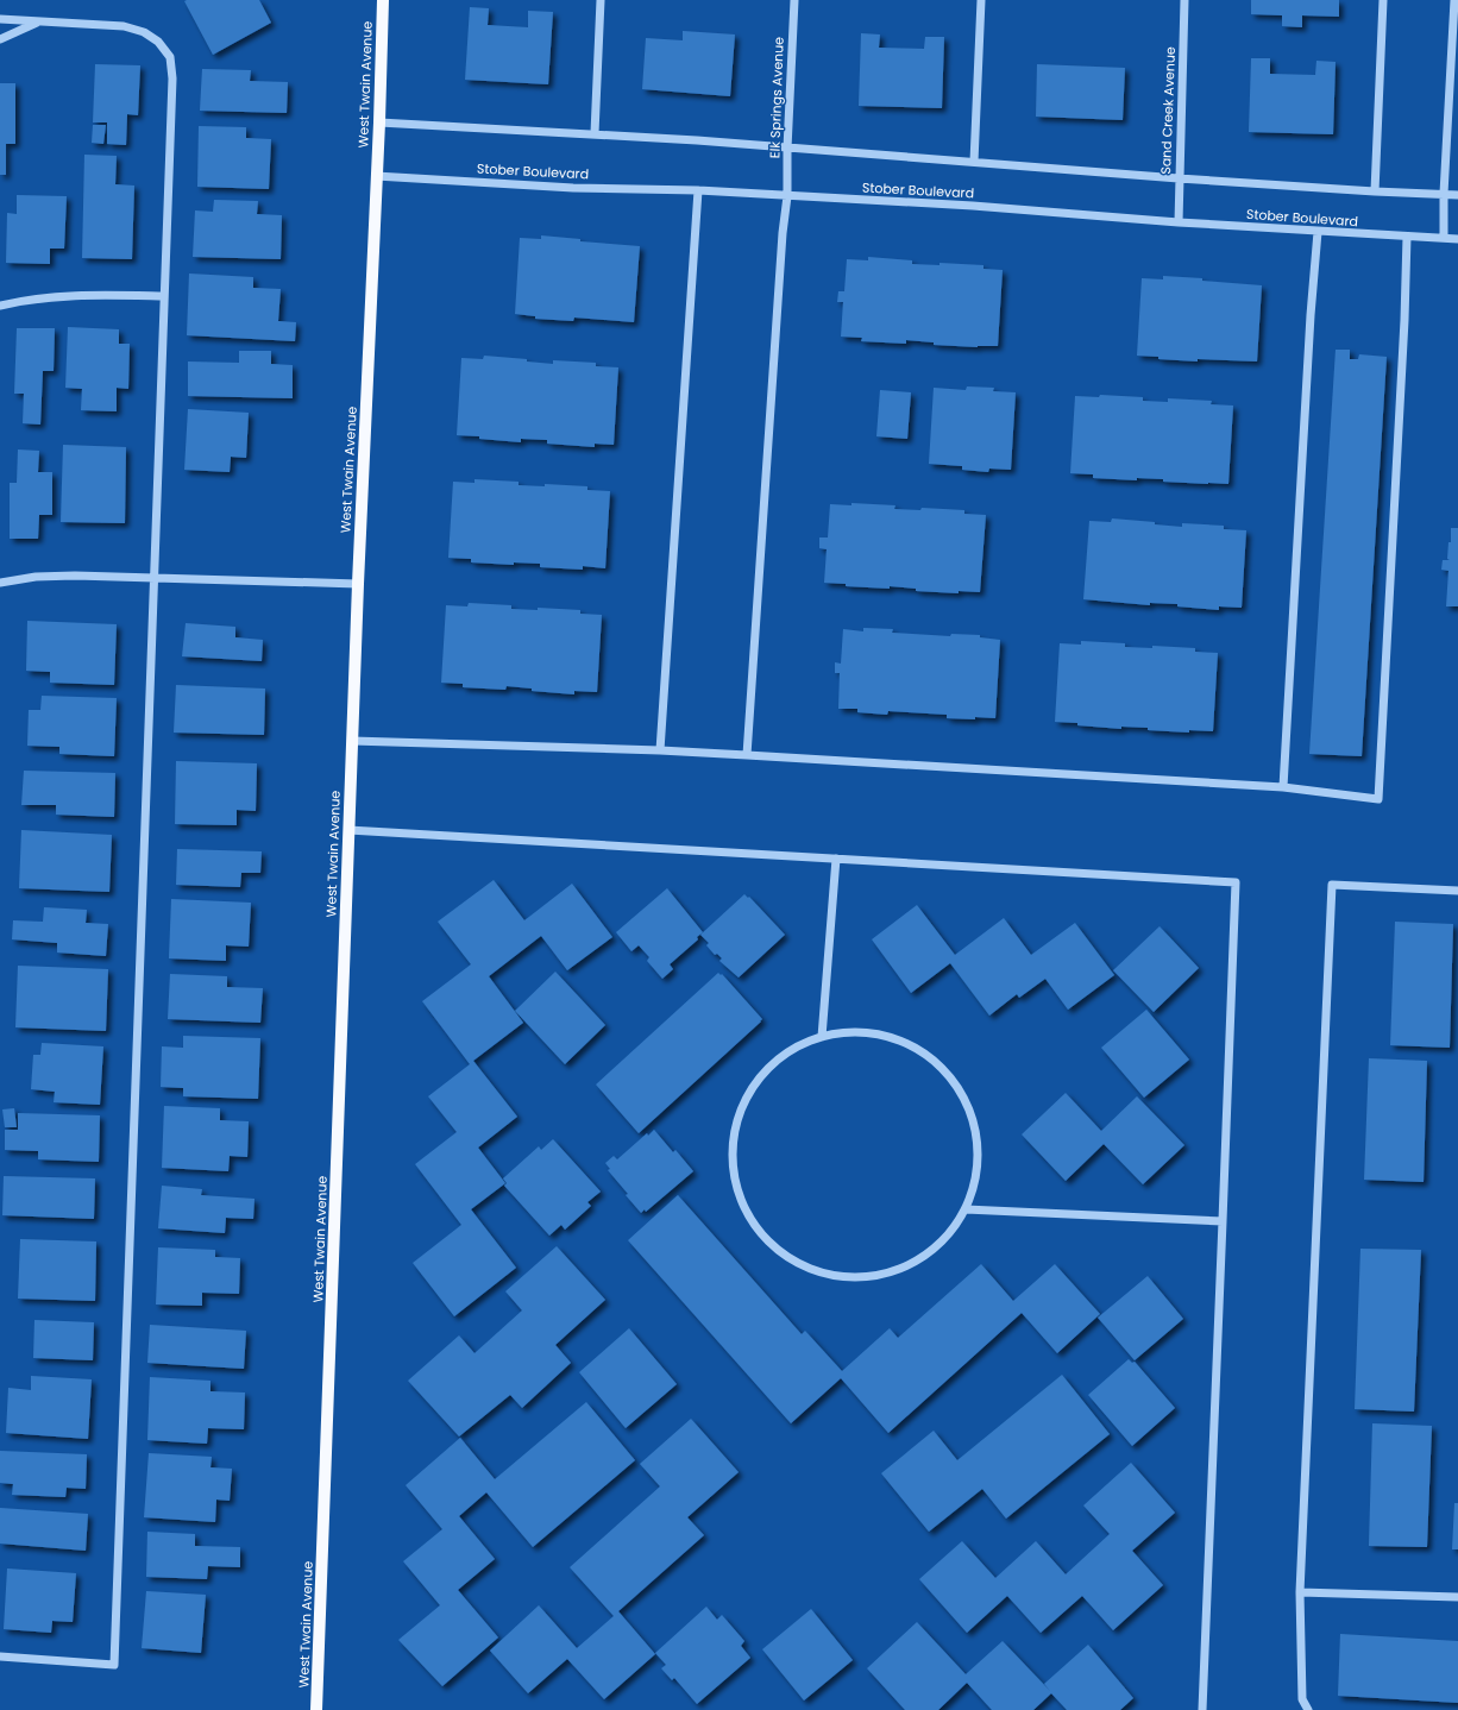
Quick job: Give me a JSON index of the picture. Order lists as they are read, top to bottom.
{
  "streets": {
    "main road": ["West Twain Avenue"],
    "street": ["Elk Springs Avenue", "Sand Creek Avenue", "Stober Boulevard"]
  },
  "crossings": [
    ["West Twain Avenue", "Stober Boulevard"],
    ["Elk Springs Avenue", "Stober Boulevard"],
    ["Sand Creek Avenue", "Stober Boulevard"]
  ]
}
